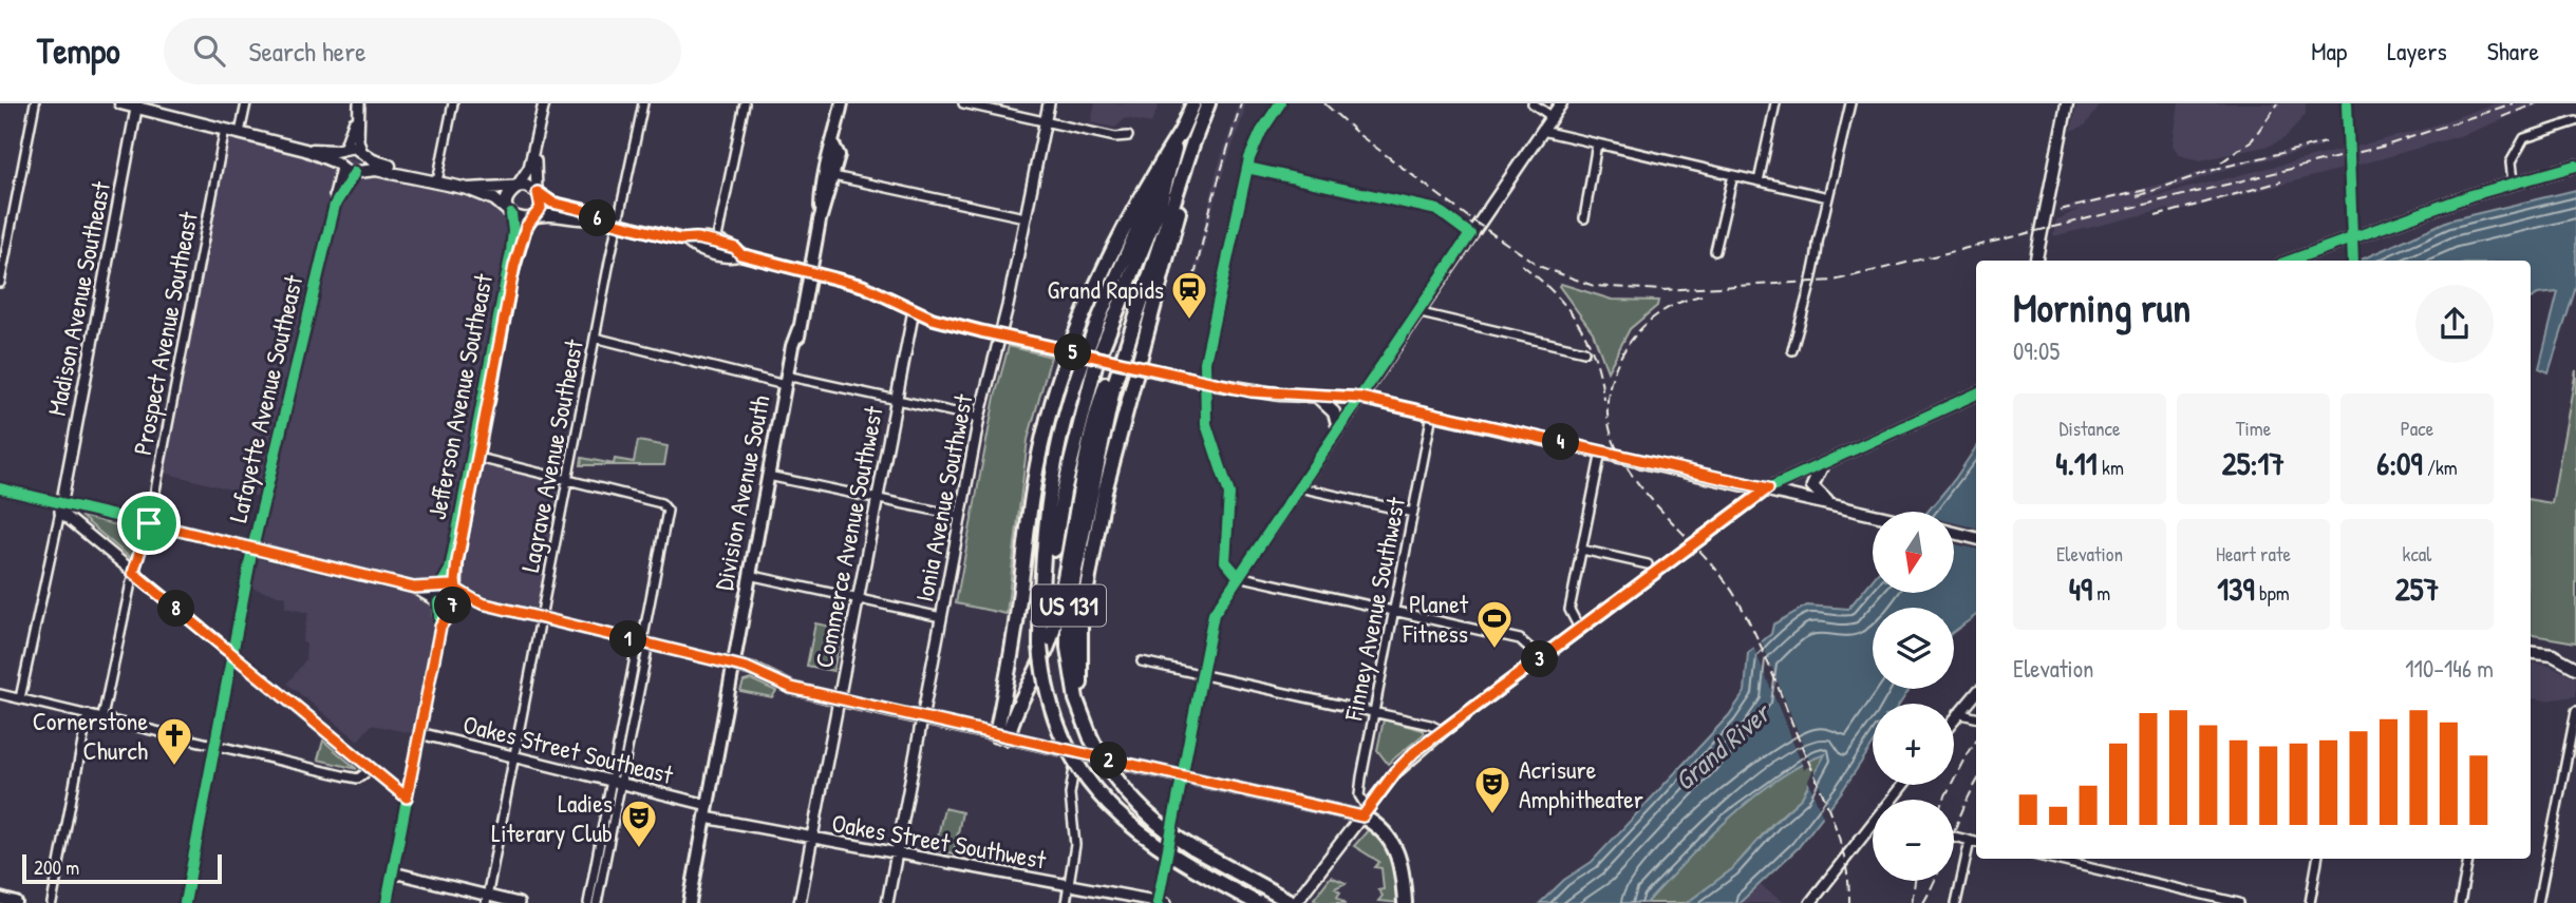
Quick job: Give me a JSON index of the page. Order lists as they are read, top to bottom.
{
  "streets": {
    "highway": ["US 131"],
    "main road": ["Division Avenue South"],
    "street": [
      "Madison Avenue Southeast",
      "Prospect Avenue Southeast",
      "Jefferson Avenue Southeast",
      "Lafayette Avenue Southeast",
      "Lagrave Avenue Southeast",
      "Ionia Avenue Southwest",
      "Commerce Avenue Southwest",
      "Finney Avenue Southwest",
      "Oakes Street Southeast",
      "Oakes Street Southwest"
    ]
  },
  "crossings": [
    ["Lagrave Avenue Southeast", "Oakes Street Southeast"],
    ["Division Avenue South", "Oakes Street Southeast"],
    ["Division Avenue South", "Oakes Street Southwest"],
    ["Ionia Avenue Southwest", "Oakes Street Southwest"],
    ["Commerce Avenue Southwest", "Oakes Street Southwest"]
  ],
  "water": ["Grand River"],
  "places": {
    "station": ["Grand Rapids"],
    "sports": ["Planet Fitness"],
    "church": ["Cornerstone Church"],
    "theatre": ["Acrisure Amphitheater", "Ladies Literary Club"]
  },
  "scale_bar": "200 m",
  "north": "bottom",
  "page": {
    "header": "Tempo",
    "search": "Search here",
    "nav": ["Map", "Layers", "Share"],
    "pins": [
      "6",
      "5",
      "4",
      "7",
      "8",
      "1",
      "3",
      "2"
    ],
    "heading": ["Morning run", "09:05"],
    "stats": [
      ["Distance", "4.11 km"],
      ["Time", "25:17"],
      ["Pace", "6:09 /km"],
      ["Elevation", "49 m"],
      ["Heart rate", "139 bpm"],
      ["kcal", "257"]
    ],
    "map_buttons": ["+", "−"],
    "chart": ["Elevation", "110–146 m"],
    "scale": "200 m"
  }
}
